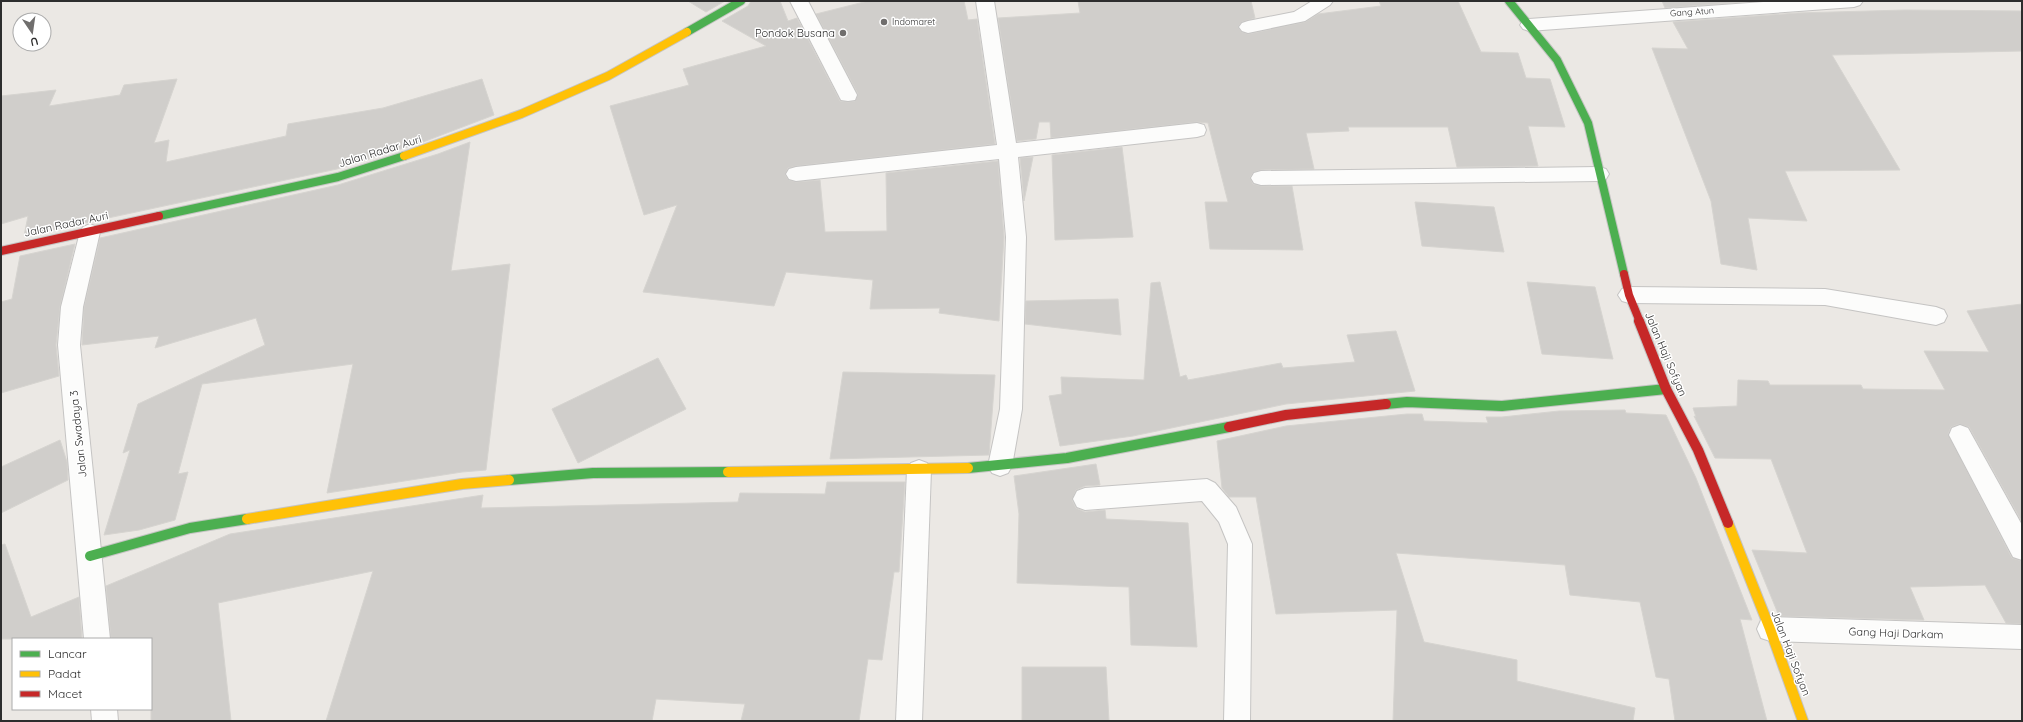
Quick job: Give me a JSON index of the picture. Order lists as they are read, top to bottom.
{
  "streets": {
    "street": [
      "Gang Atun",
      "Jalan Radar Auri",
      "Jalan Haji Sofyan",
      "Jalan Swadaya 3",
      "Gang Haji Darkam"
    ]
  },
  "crossings": [
    ["Gang Atun", "Jalan Haji Sofyan"],
    ["Jalan Radar Auri", "Jalan Swadaya 3"],
    ["Jalan Haji Sofyan", "Gang Haji Darkam"]
  ],
  "places": ["Indomaret", "Pondok Busana"],
  "legend": ["Lancar", "Padat", "Macet"],
  "north": "bottom"
}
